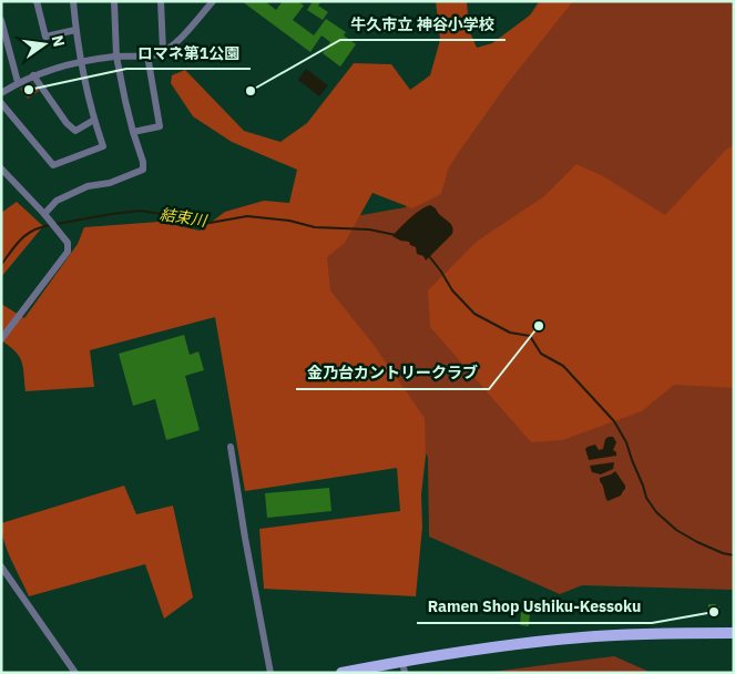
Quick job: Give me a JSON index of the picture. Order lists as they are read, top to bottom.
{
  "water": ["結束川"],
  "places": [
    "ロマネ第1公園",
    "牛久市立 神谷小学校",
    "金乃台カントリークラブ",
    "Ramen Shop Ushiku-Kessoku"
  ],
  "north": "right"
}
